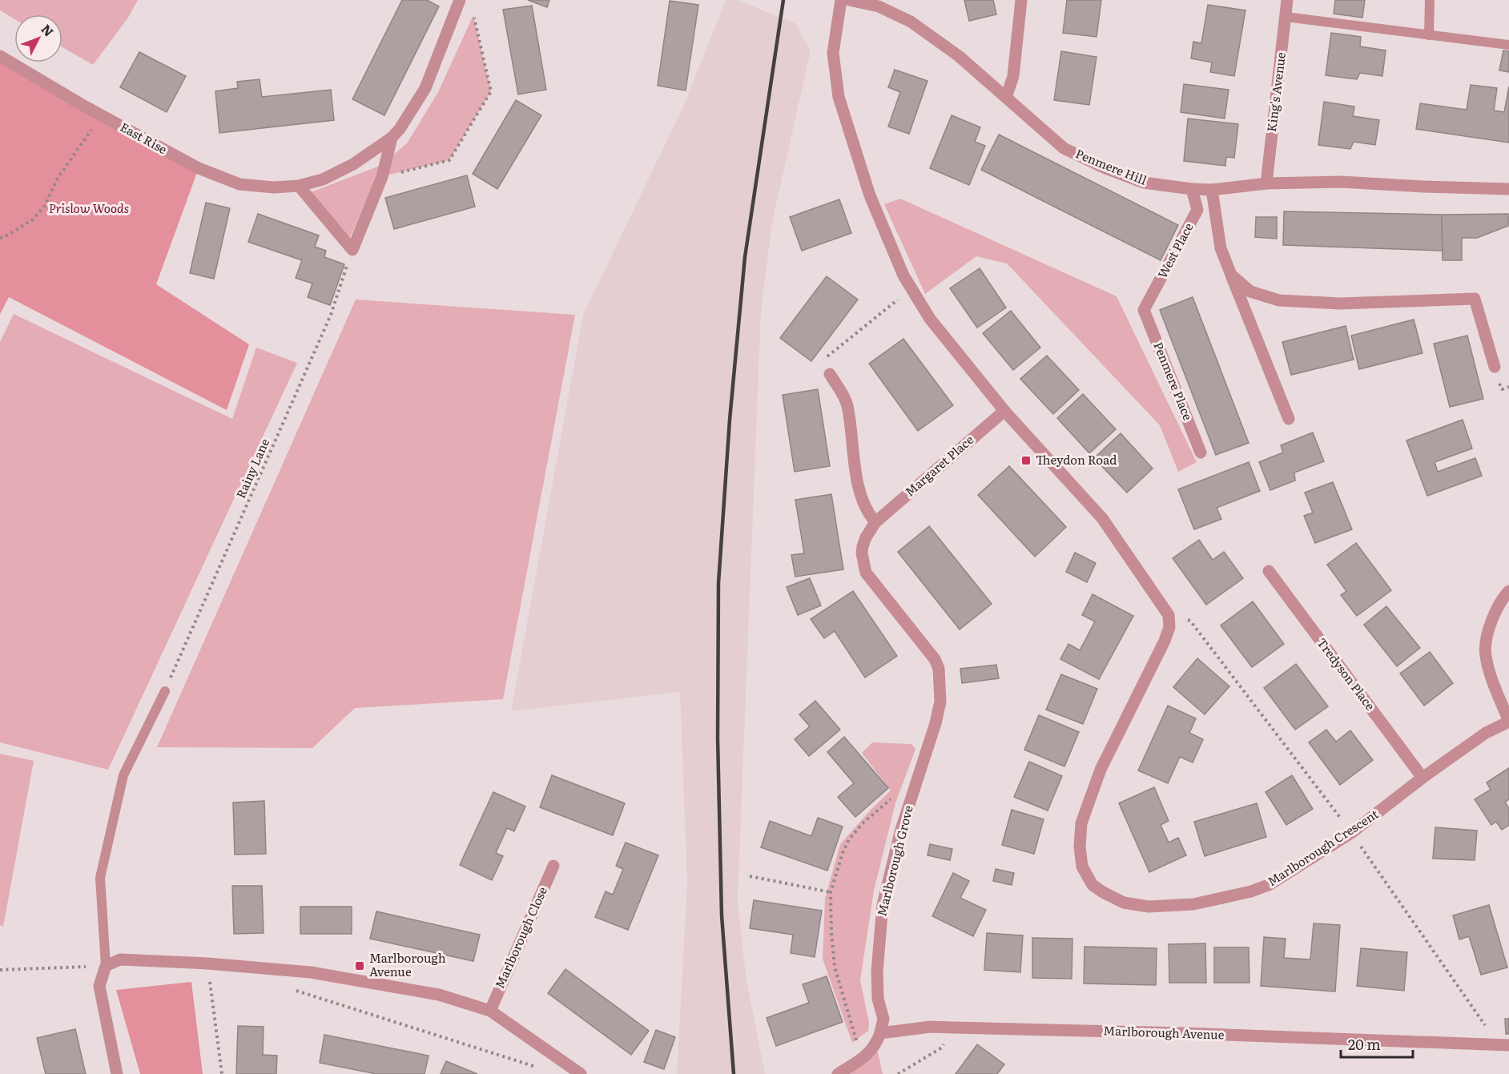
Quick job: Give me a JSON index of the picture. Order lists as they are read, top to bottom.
{
  "streets": {
    "street": [
      "King's Avenue",
      "East Rise",
      "Penmere Hill",
      "West Place",
      "Penmere Place",
      "Margaret Place",
      "Tredyson Place",
      "Marlborough Crescent",
      "Marlborough Grove",
      "Marlborough Close",
      "Marlborough Avenue"
    ],
    "path": ["Rainy Lane"]
  },
  "crossings": [
    ["King's Avenue", "Penmere Hill"],
    ["East Rise", "Rainy Lane"],
    ["Penmere Hill", "West Place"],
    ["West Place", "Penmere Place"],
    ["Margaret Place", "Marlborough Crescent"],
    ["Margaret Place", "Marlborough Grove"],
    ["Tredyson Place", "Marlborough Crescent"],
    ["Marlborough Grove", "Marlborough Avenue"]
  ],
  "parks": ["Prislow Woods"],
  "places": {
    "transit": ["Theydon Road", "Marlborough Avenue"]
  },
  "scale_bar": "20 m",
  "north": "top right"
}
